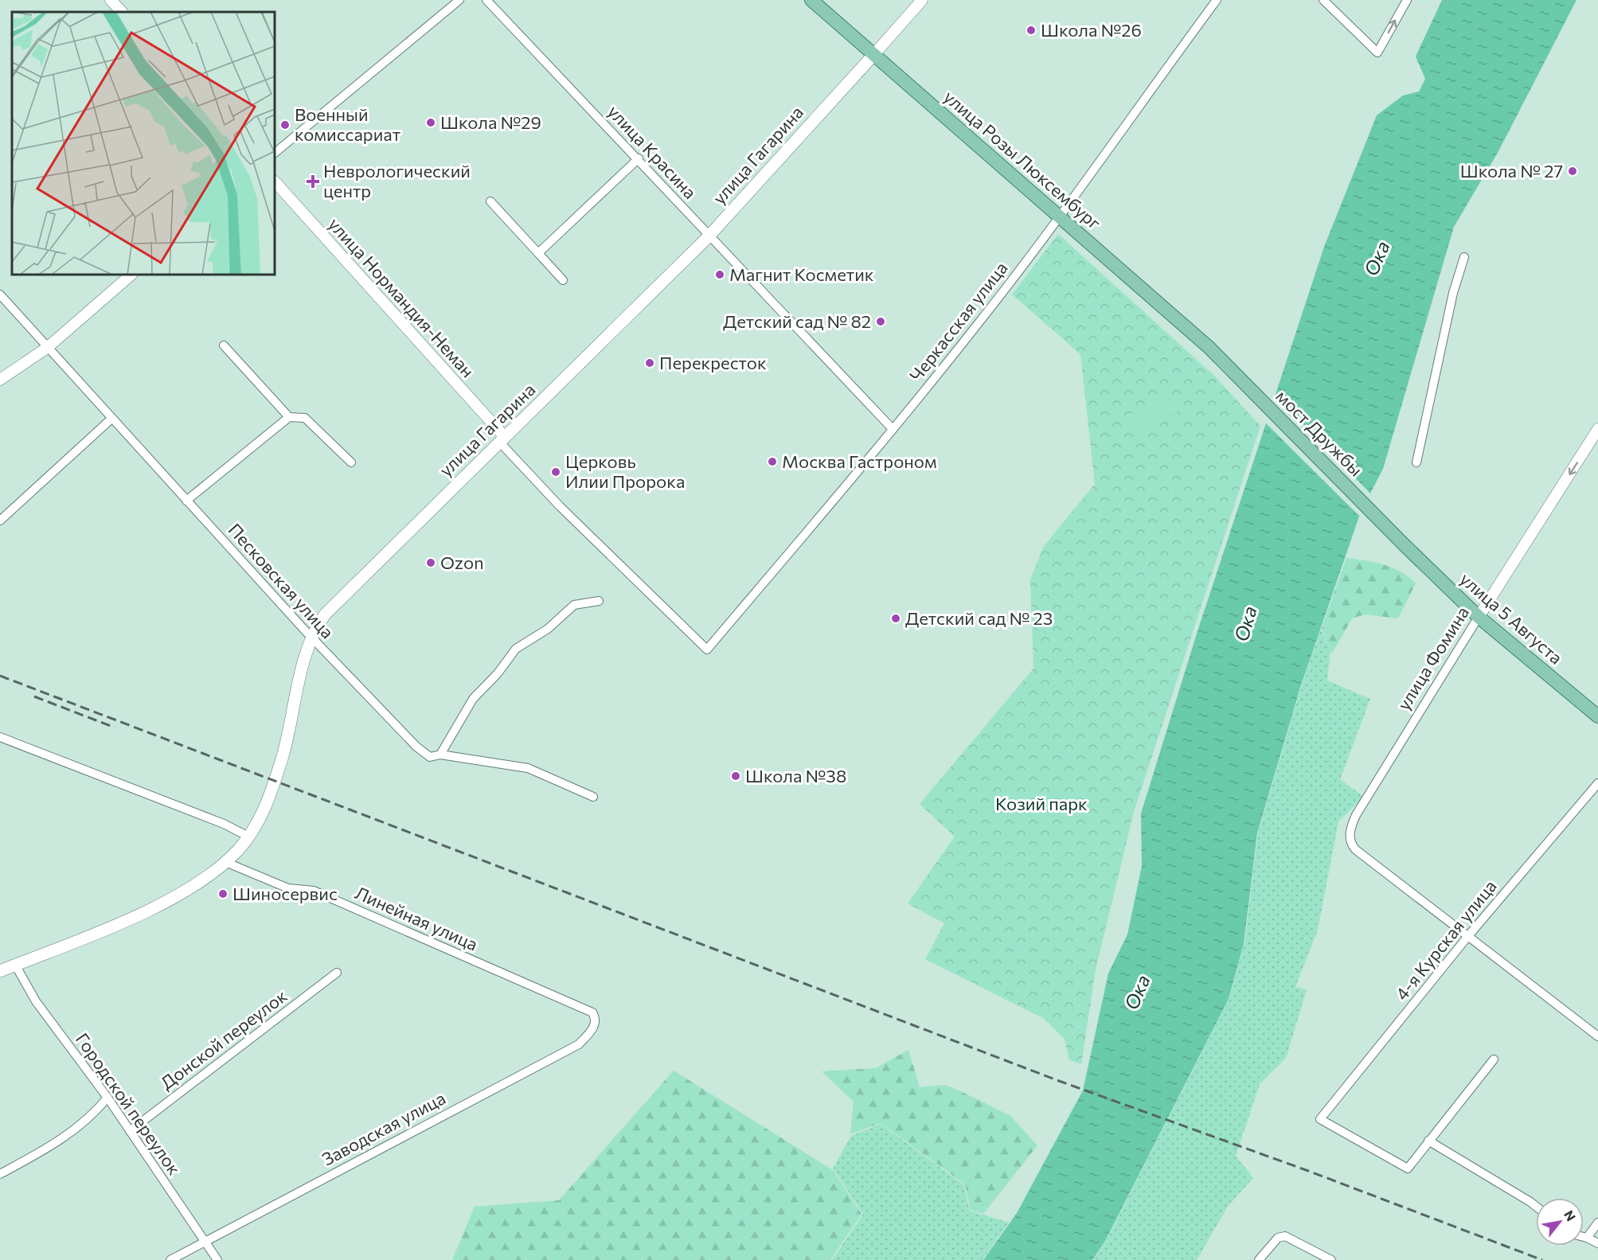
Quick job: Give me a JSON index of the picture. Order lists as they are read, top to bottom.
{
  "streets": {
    "main road": [
      "улица Гагарина",
      "улица Розы Люксембург",
      "мост Дружбы",
      "улица 5 Августа"
    ],
    "street": [
      "улица Красина",
      "улица Нормандия-Неман",
      "Черкасская улица",
      "Песковская улица",
      "улица Фомина",
      "Линейная улица",
      "4-я Курская улица",
      "Донской переулок",
      "Городской переулок",
      "Заводская улица"
    ]
  },
  "crossings": [
    ["улица Красина", "улица Гагарина"],
    ["улица Красина", "Черкасская улица"],
    ["улица Гагарина", "улица Розы Люксембург"],
    ["улица Гагарина", "улица Нормандия-Неман"],
    ["улица Гагарина", "Песковская улица"],
    ["улица Гагарина", "Линейная улица"],
    ["улица Гагарина", "Городской переулок"],
    ["улица Розы Люксембург", "Черкасская улица"],
    ["улица Розы Люксембург", "мост Дружбы"],
    ["улица Нормандия-Неман", "Черкасская улица"],
    ["мост Дружбы", "улица 5 Августа"],
    ["улица 5 Августа", "улица Фомина"],
    ["улица Фомина", "4-я Курская улица"],
    ["Линейная улица", "Заводская улица"],
    ["Донской переулок", "Городской переулок"],
    ["Городской переулок", "Заводская улица"]
  ],
  "one_way": ["улица Фомина"],
  "water": ["Ока"],
  "parks": ["Козий парк"],
  "places": {
    "other": [
      "Школа №26",
      "Школа №29",
      "Военный комиссариат",
      "Школа № 27",
      "Магнит Косметик",
      "Детский сад № 82",
      "Перекресток",
      "Москва Гастроном",
      "Церковь Илии Пророка",
      "Ozon",
      "Детский сад № 23",
      "Школа №38",
      "Шиносервис"
    ],
    "health": ["Неврологический центр"]
  },
  "north": "top right"
}
